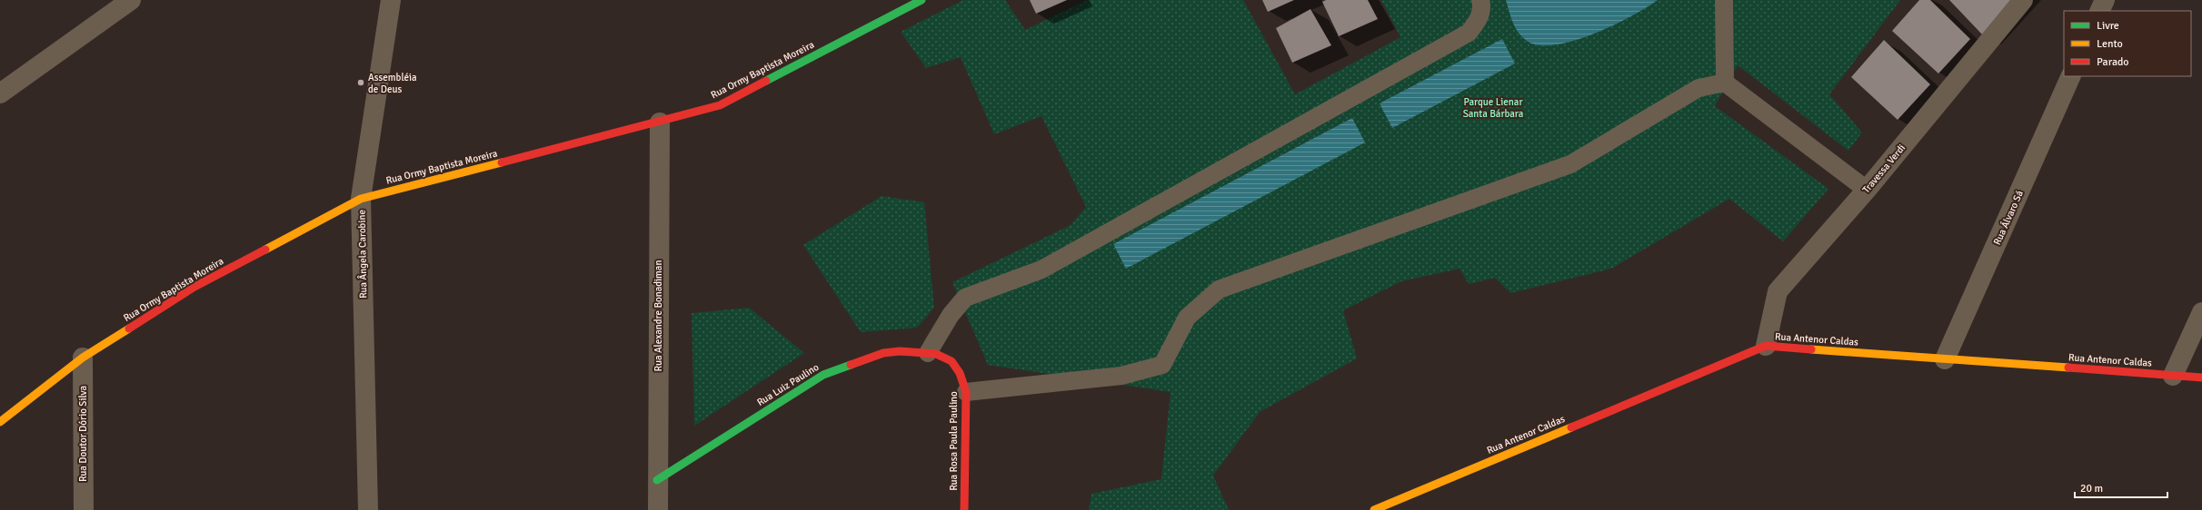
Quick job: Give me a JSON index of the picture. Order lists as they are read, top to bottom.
{
  "streets": {
    "street": [
      "Rua Ormy Baptista Moreira",
      "Travessa Verdi",
      "Rua Álvaro Sá",
      "Rua Ângela Carobine",
      "Rua Alexandre Bonadiman",
      "Rua Antenor Caldas",
      "Rua Luiz Paulino",
      "Rua Doutor Dório Silva",
      "Rua Rosa Paula Paulino"
    ]
  },
  "crossings": [
    ["Rua Ormy Baptista Moreira", "Rua Ângela Carobine"],
    ["Rua Ormy Baptista Moreira", "Rua Alexandre Bonadiman"],
    ["Rua Ormy Baptista Moreira", "Rua Doutor Dório Silva"],
    ["Travessa Verdi", "Rua Antenor Caldas"],
    ["Rua Álvaro Sá", "Rua Antenor Caldas"],
    ["Rua Alexandre Bonadiman", "Rua Luiz Paulino"],
    ["Rua Luiz Paulino", "Rua Rosa Paula Paulino"]
  ],
  "parks": ["Parque Lienar Santa Bárbara"],
  "places": ["Assembléia de Deus"],
  "legend": ["Livre", "Lento", "Parado"],
  "scale_bar": "20 m"
}
